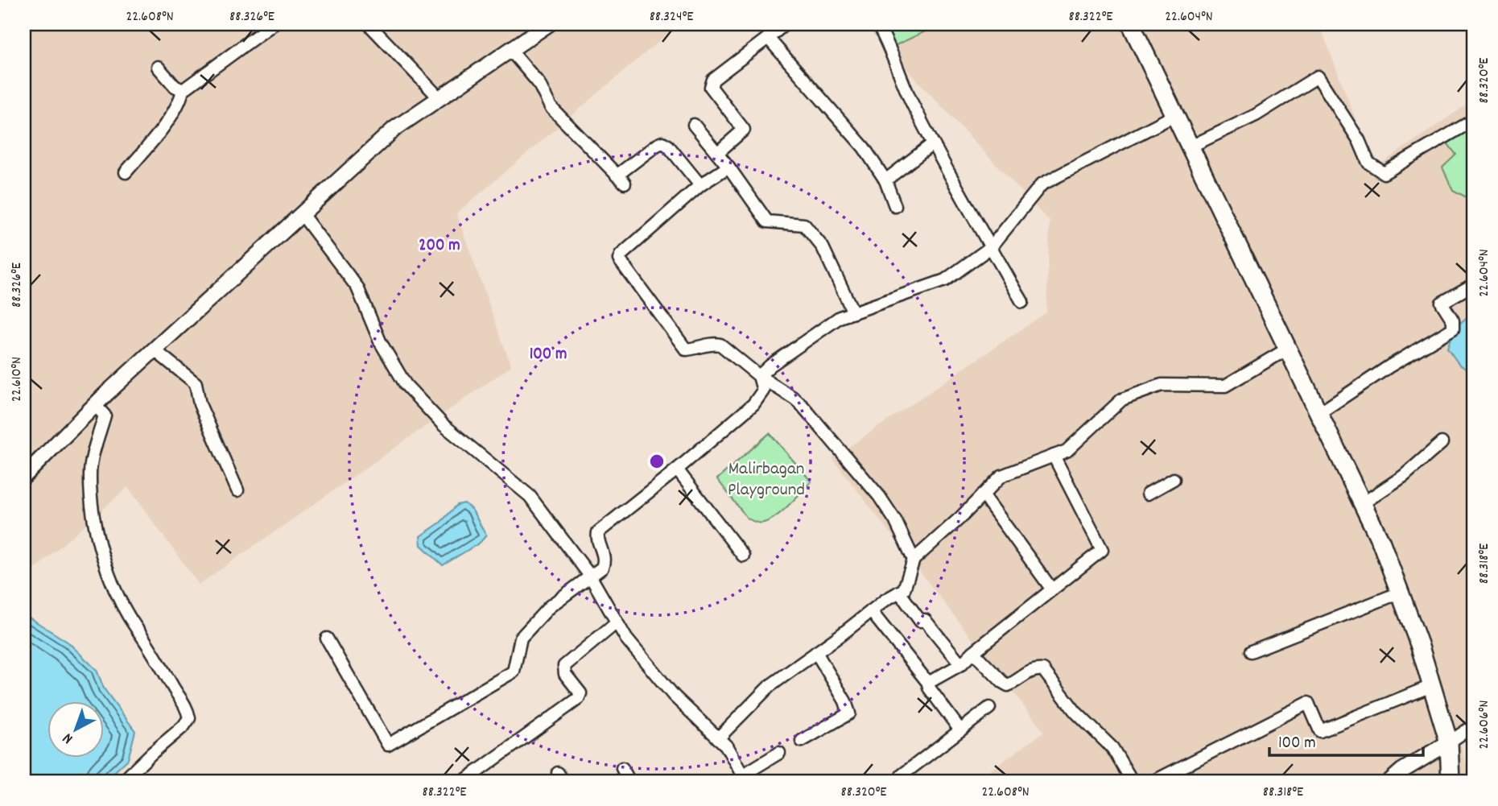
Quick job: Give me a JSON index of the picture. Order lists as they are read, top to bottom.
{
  "parks": ["Malirbagan Playground"],
  "scale_bar": "100 m",
  "north": "bottom left",
  "coordinates": [
    "22.608°N",
    "88.326°E",
    "88.324°E",
    "88.322°E",
    "22.604°N",
    "88.320°E",
    "22.610°N",
    "88.318°E",
    "22.606°N"
  ],
  "rings": ["200 m", "100 m"]
}
